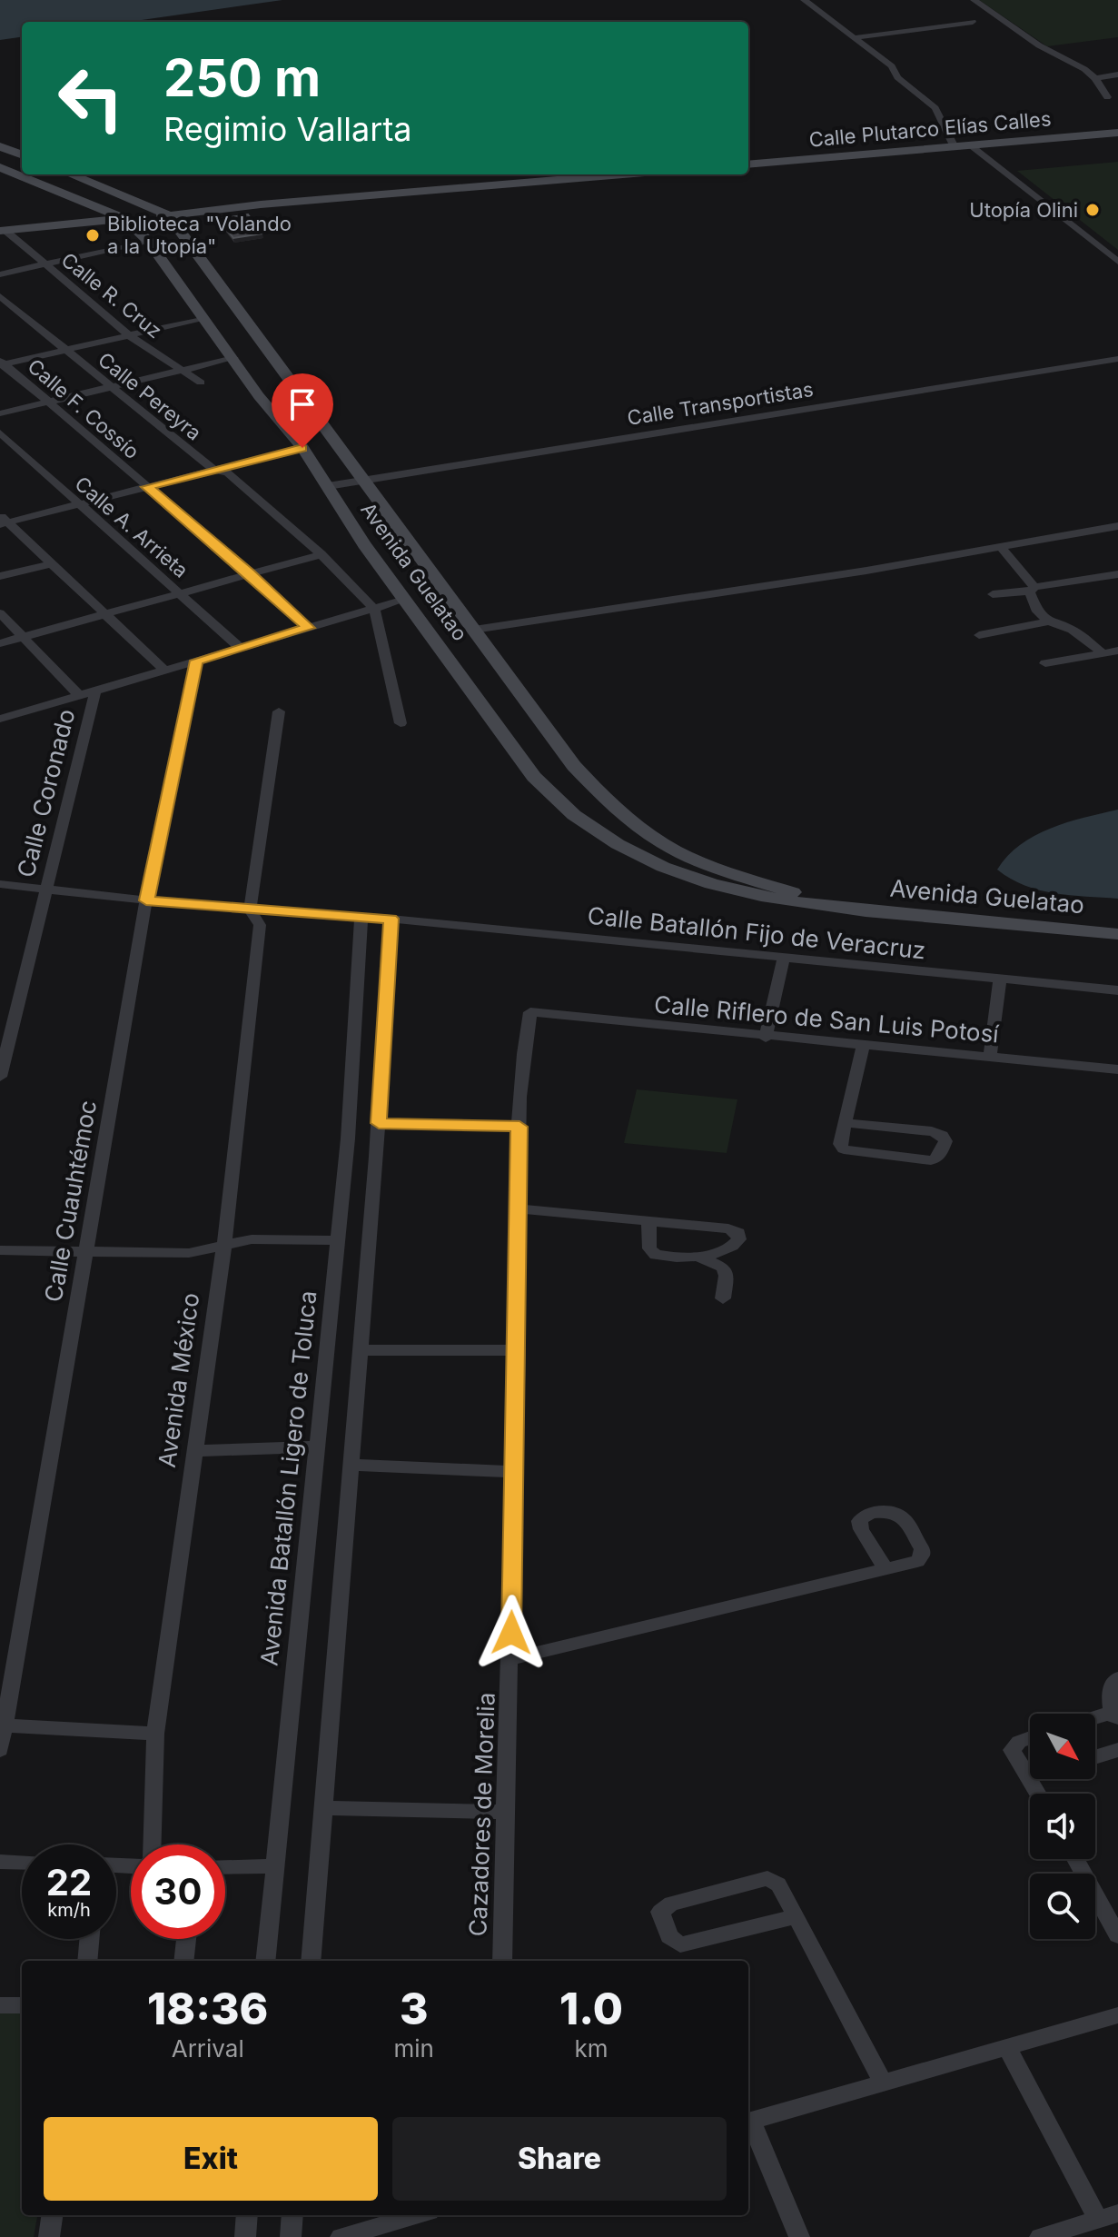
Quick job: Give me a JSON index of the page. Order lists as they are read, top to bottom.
{
  "streets": {
    "main road": ["Calle Plutarco Elías Calles", "Avenida Guelatao"],
    "street": [
      "Calle R. Cruz",
      "Calle Pereyra",
      "Calle Transportistas",
      "Calle F. Cossío",
      "Calle A. Arrieta",
      "Calle Coronado",
      "Calle Batallón Fijo de Veracruz",
      "Calle Riflero de San Luis Potosí",
      "Calle Cuauhtémoc",
      "Avenida México",
      "Avenida Batallón Ligero de Toluca",
      "Cazadores de Morelia"
    ]
  },
  "crossings": [
    ["Calle Transportistas", "Avenida Guelatao"],
    ["Calle Coronado", "Calle Batallón Fijo de Veracruz"],
    ["Calle Batallón Fijo de Veracruz", "Calle Cuauhtémoc"],
    ["Calle Batallón Fijo de Veracruz", "Avenida México"],
    ["Calle Batallón Fijo de Veracruz", "Avenida Batallón Ligero de Toluca"],
    ["Calle Riflero de San Luis Potosí", "Cazadores de Morelia"]
  ],
  "places": ["Utopía Olini", "Biblioteca \"Volando a la Utopía\""],
  "north": "bottom right",
  "page": {
    "turn": ["250 m", "Regimio Vallarta"],
    "speed": "22 km/h",
    "limit": "30",
    "eta": [
      "18:36",
      "Arrival",
      "3",
      "min",
      "1.0",
      "km"
    ],
    "buttons": ["Exit", "Share"]
  }
}
